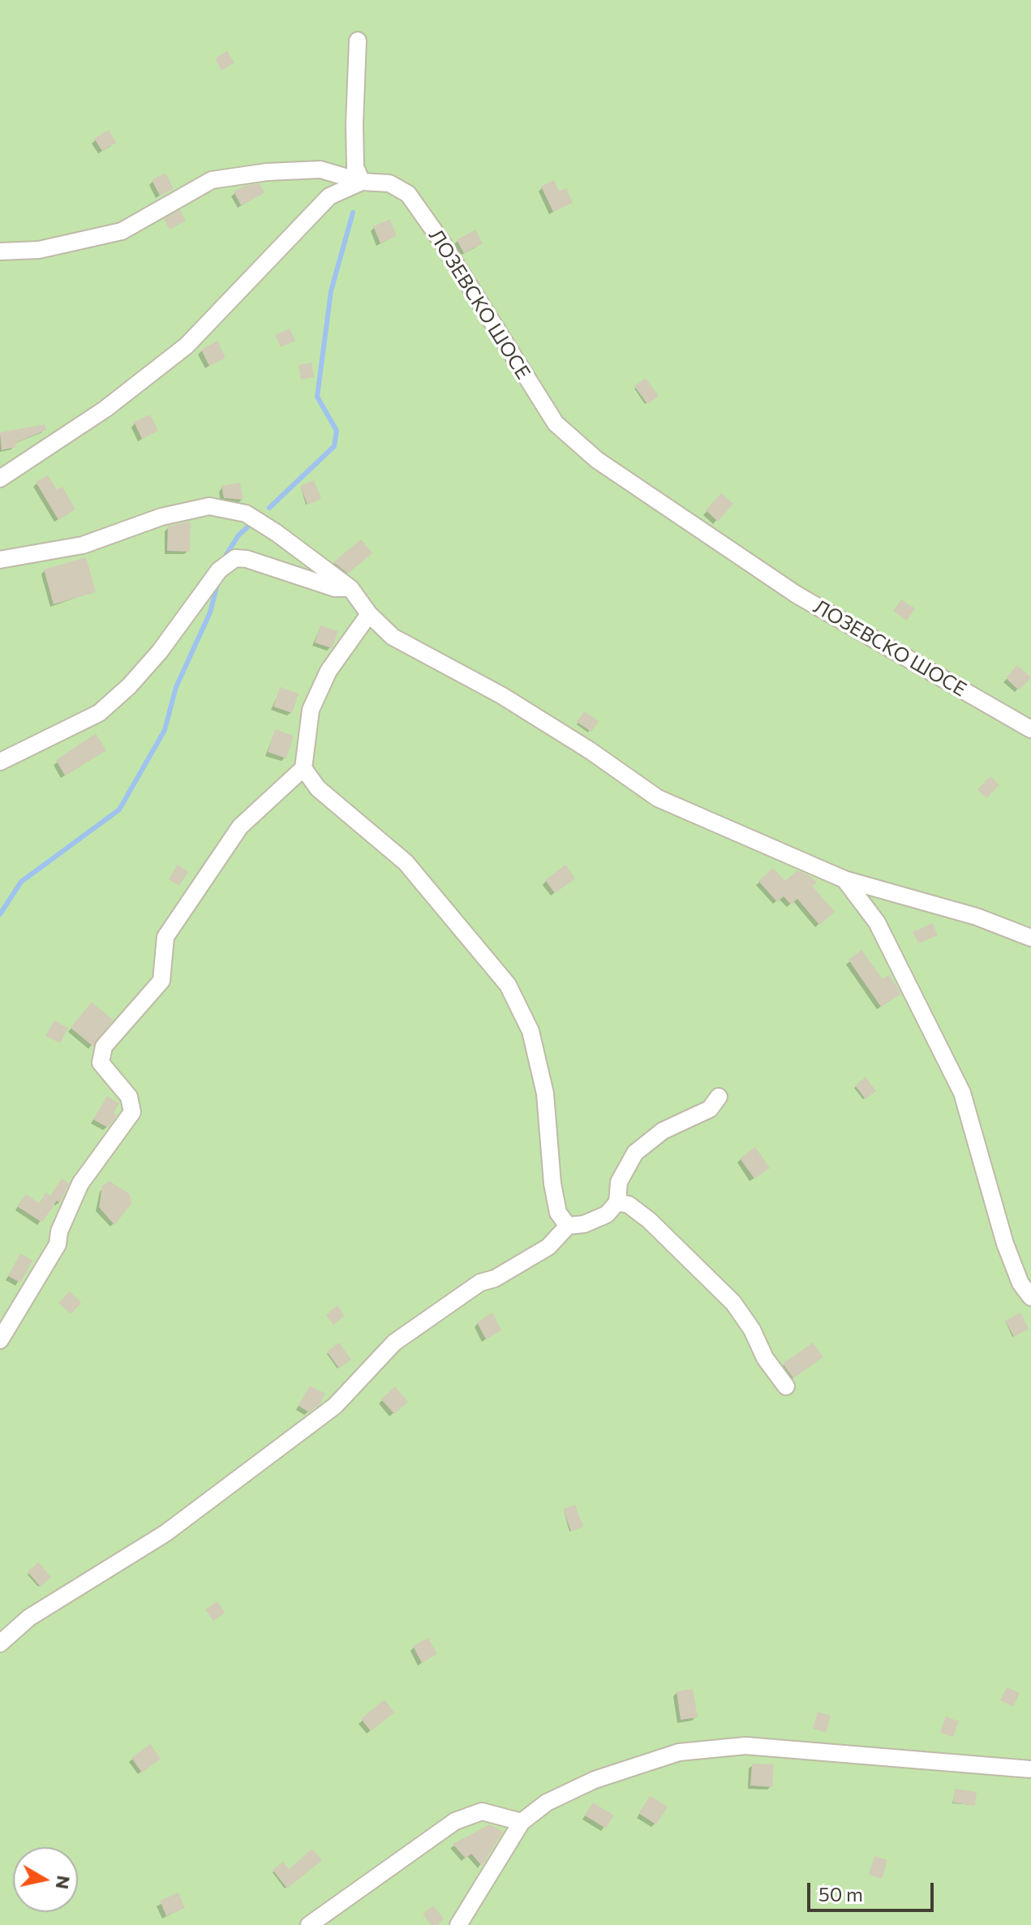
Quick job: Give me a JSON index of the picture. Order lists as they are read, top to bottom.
{
  "streets": {
    "street": ["ЛОЗЕВСКО ШОСЕ"]
  },
  "scale_bar": "50 m",
  "north": "right"
}
